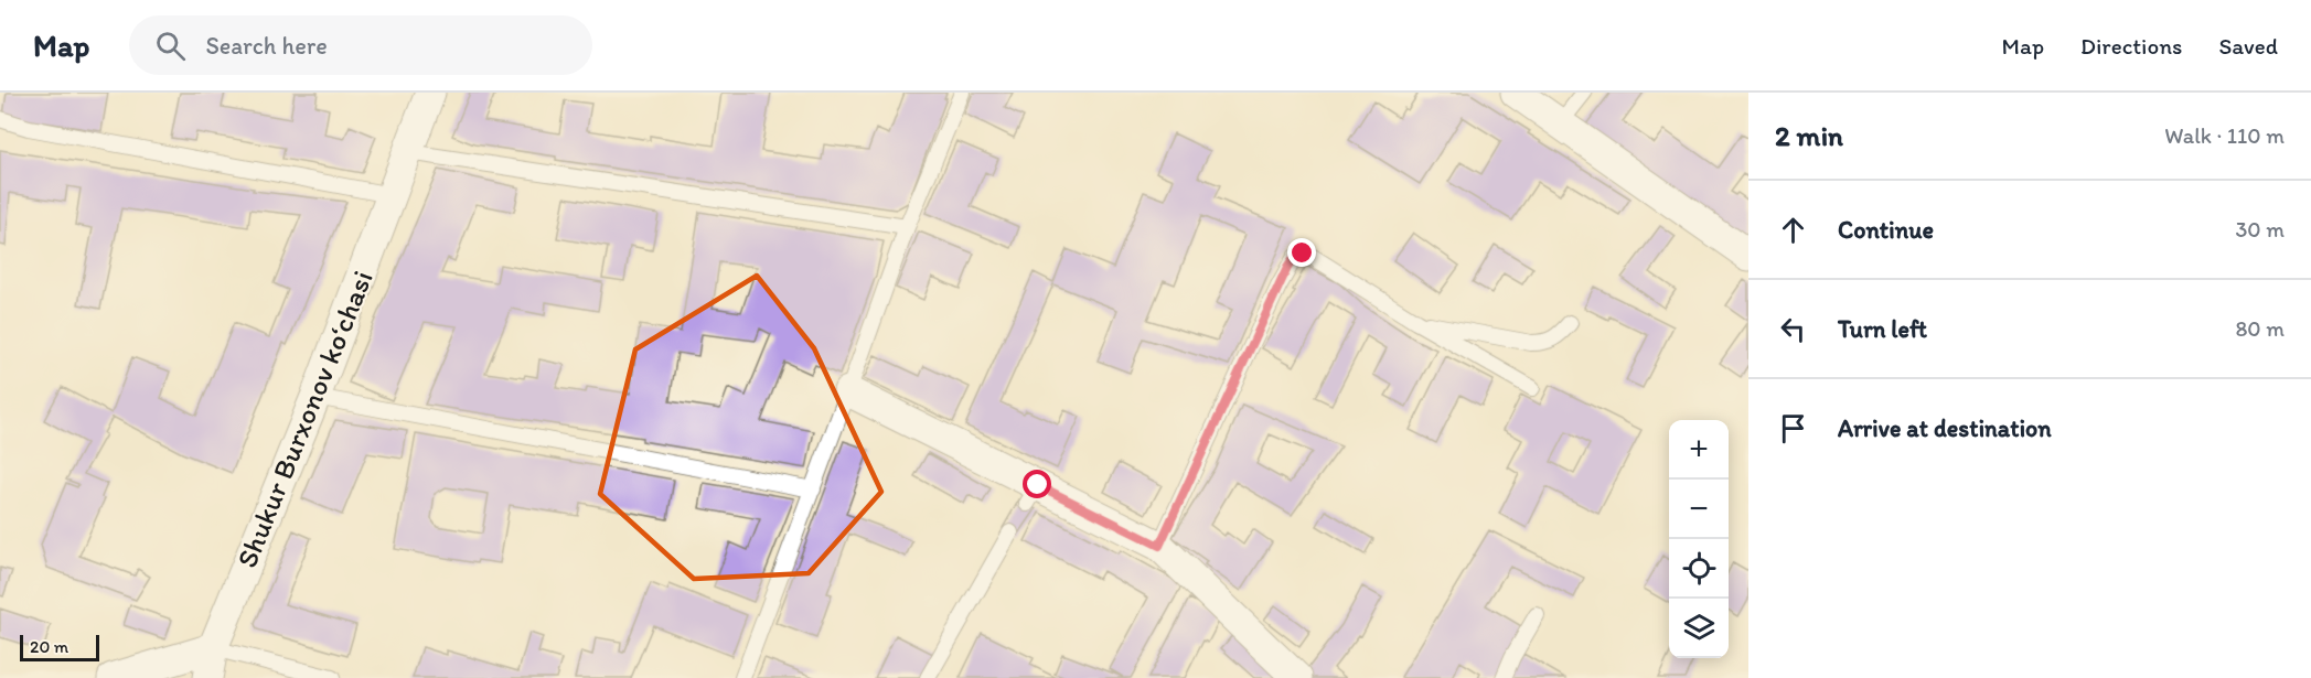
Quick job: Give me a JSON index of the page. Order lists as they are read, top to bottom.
{
  "streets": {
    "street": ["Shukur Burxonov koʻchasi"]
  },
  "scale_bar": "20 m",
  "page": {
    "header": "Map",
    "search": "Search here",
    "nav": ["Map", "Directions", "Saved"],
    "heading": ["2 min", "Walk · 110 m"],
    "list": [
      ["Continue", "30 m"],
      ["Turn left", "80 m"],
      "Arrive at destination"
    ],
    "map_buttons": ["+", "−"],
    "scale": "20 m"
  }
}
